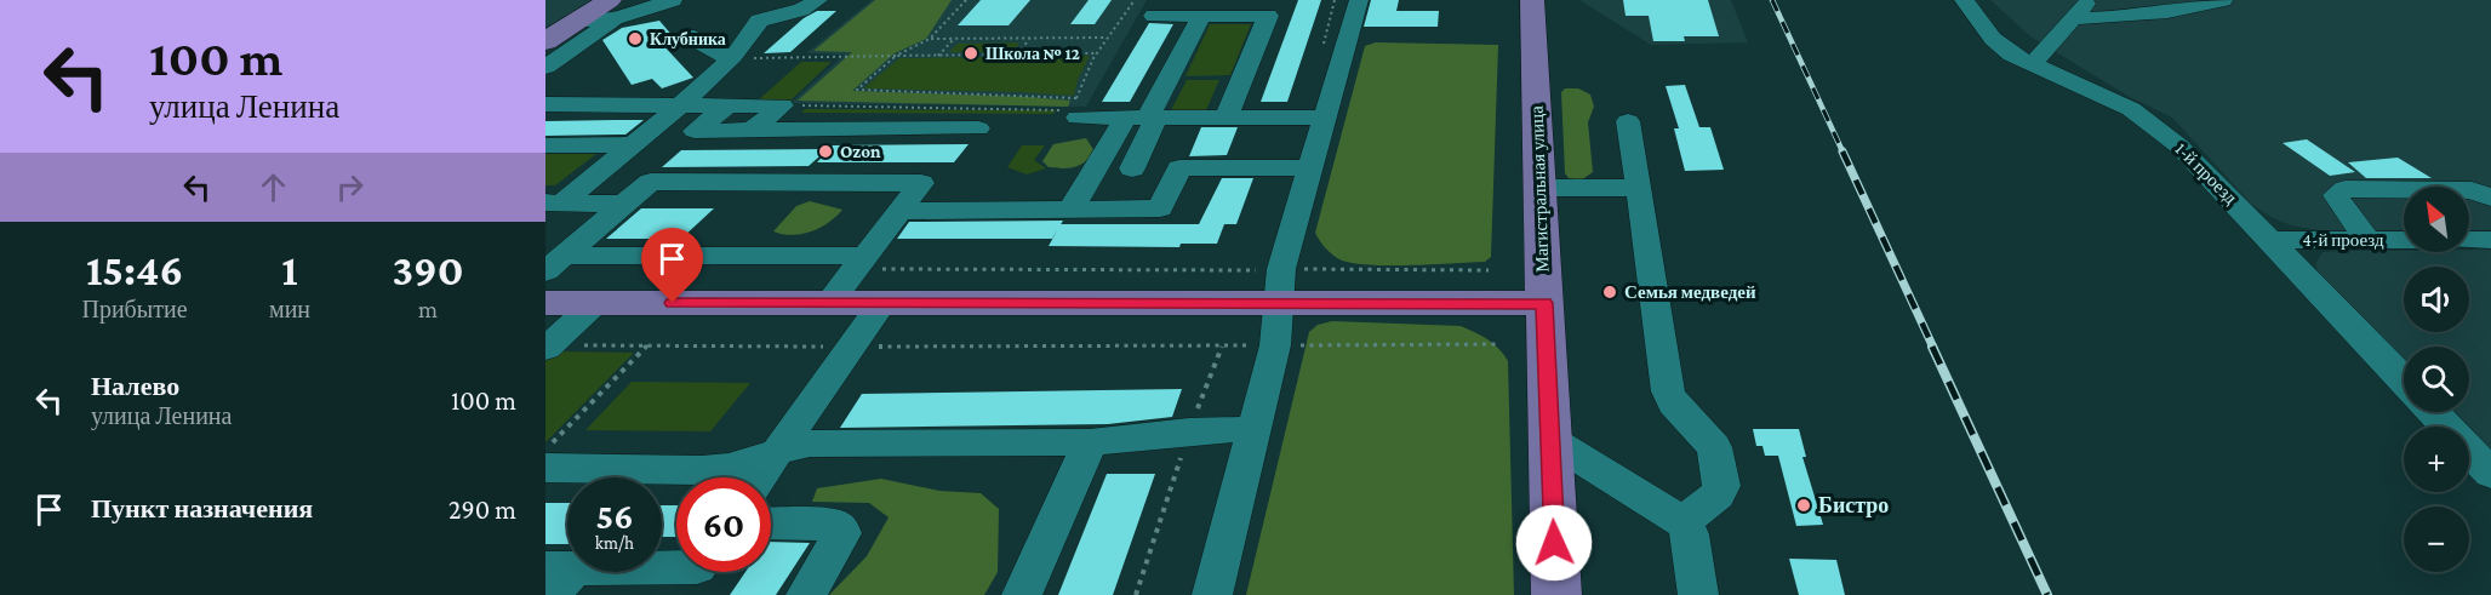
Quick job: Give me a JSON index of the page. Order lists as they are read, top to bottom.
{
  "streets": {
    "main road": ["Магистральная улица"],
    "street": ["1-й проезд", "4-й проезд"]
  },
  "crossings": [
    ["1-й проезд", "4-й проезд"]
  ],
  "places": [
    "Клубника",
    "Школа № 12",
    "Ozon",
    "Семья медведей",
    "Бистро"
  ],
  "north": "top left",
  "page": {
    "turn": ["100 m", "улица Ленина"],
    "map_buttons": ["+", "−"],
    "eta": [
      "15:46",
      "Прибытие",
      "1",
      "мин",
      "390",
      "m"
    ],
    "list": [
      {
        "name": "Налево",
        "note": "улица Ленина",
        "value": "100 m"
      },
      {
        "name": "Пункт назначения",
        "value": "290 m"
      }
    ],
    "speed": "56 km/h",
    "limit": "60"
  }
}
